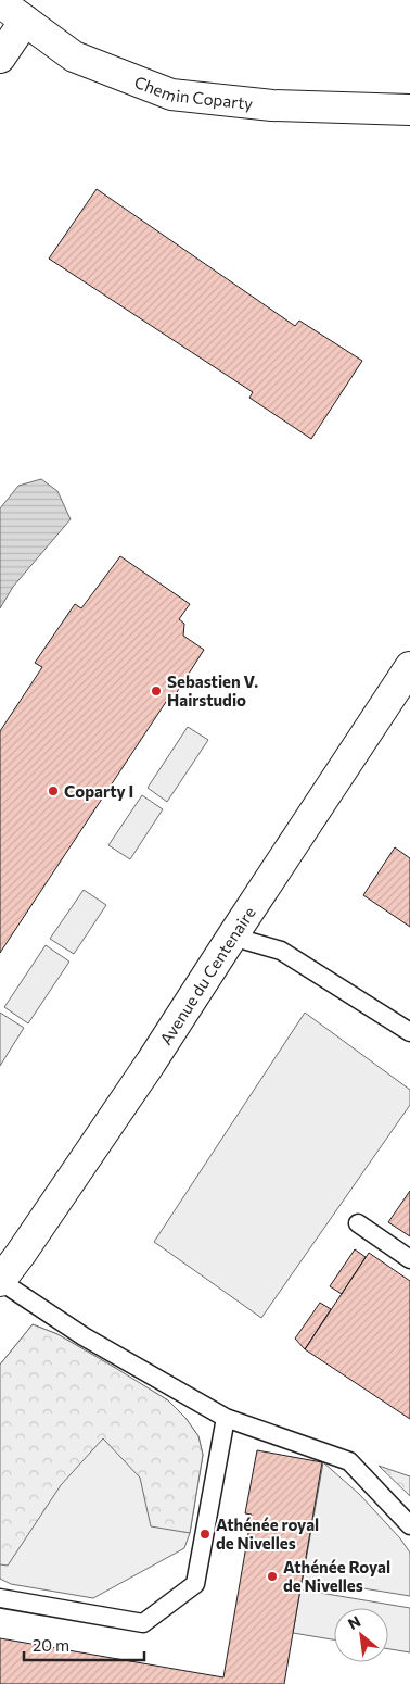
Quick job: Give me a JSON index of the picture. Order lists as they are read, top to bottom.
{
  "streets": {
    "main road": ["Chemin Coparty", "Avenue du Centenaire"]
  },
  "places": [
    "Sebastien V. Hairstudio",
    "Coparty I",
    "Athénée royal de Nivelles",
    "Athénée Royal de Nivelles"
  ],
  "scale_bar": "20 m",
  "north": "top left"
}
